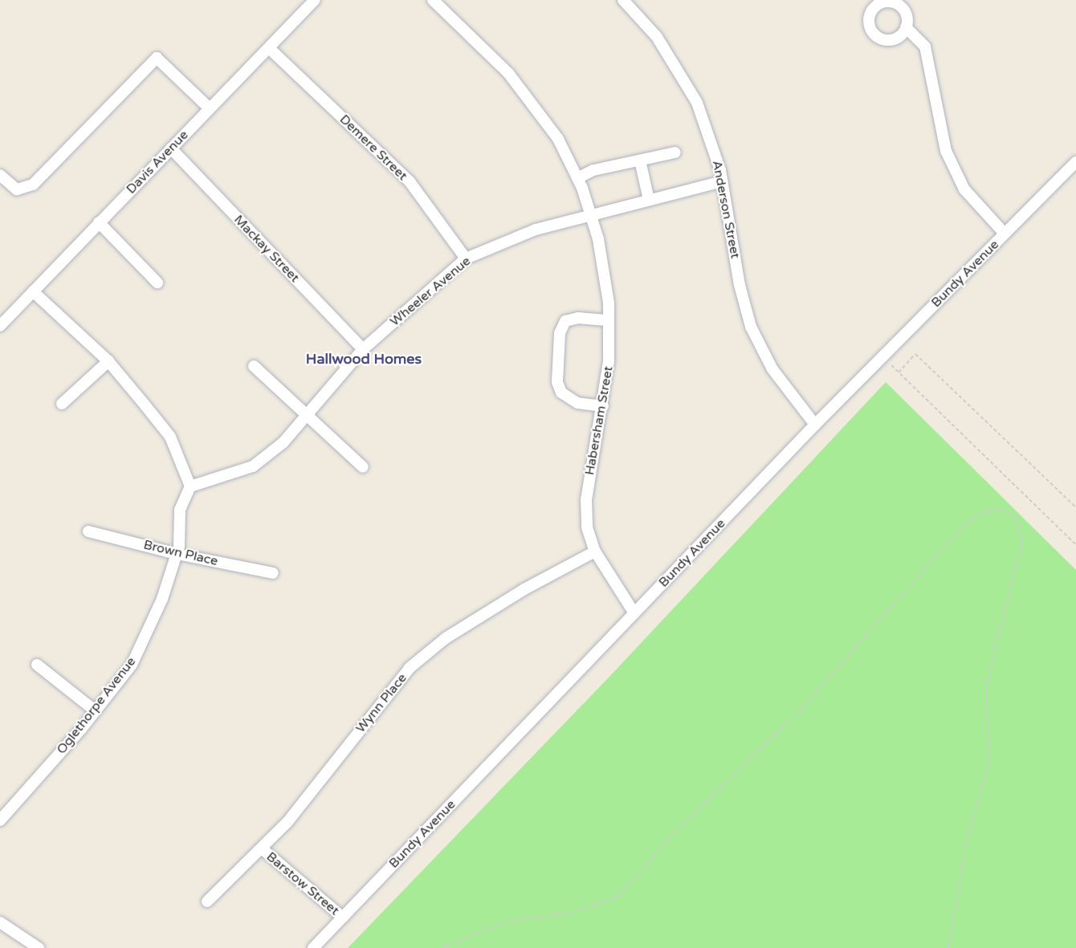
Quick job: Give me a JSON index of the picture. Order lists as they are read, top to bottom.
{
  "streets": {
    "street": [
      "Demere Street",
      "Davis Avenue",
      "Anderson Street",
      "Mackay Street",
      "Bundy Avenue",
      "Wheeler Avenue",
      "Habersham Street",
      "Brown Place",
      "Wynn Place",
      "Oglethorpe Avenue",
      "Barstow Street"
    ]
  },
  "crossings": [
    ["Demere Street", "Davis Avenue"],
    ["Demere Street", "Wheeler Avenue"],
    ["Davis Avenue", "Mackay Street"],
    ["Anderson Street", "Bundy Avenue"],
    ["Anderson Street", "Wheeler Avenue"],
    ["Mackay Street", "Wheeler Avenue"],
    ["Bundy Avenue", "Habersham Street"],
    ["Bundy Avenue", "Barstow Street"],
    ["Wheeler Avenue", "Habersham Street"],
    ["Wheeler Avenue", "Oglethorpe Avenue"],
    ["Habersham Street", "Wynn Place"],
    ["Brown Place", "Oglethorpe Avenue"],
    ["Wynn Place", "Barstow Street"]
  ],
  "districts": ["Hallwood Homes"]
}
